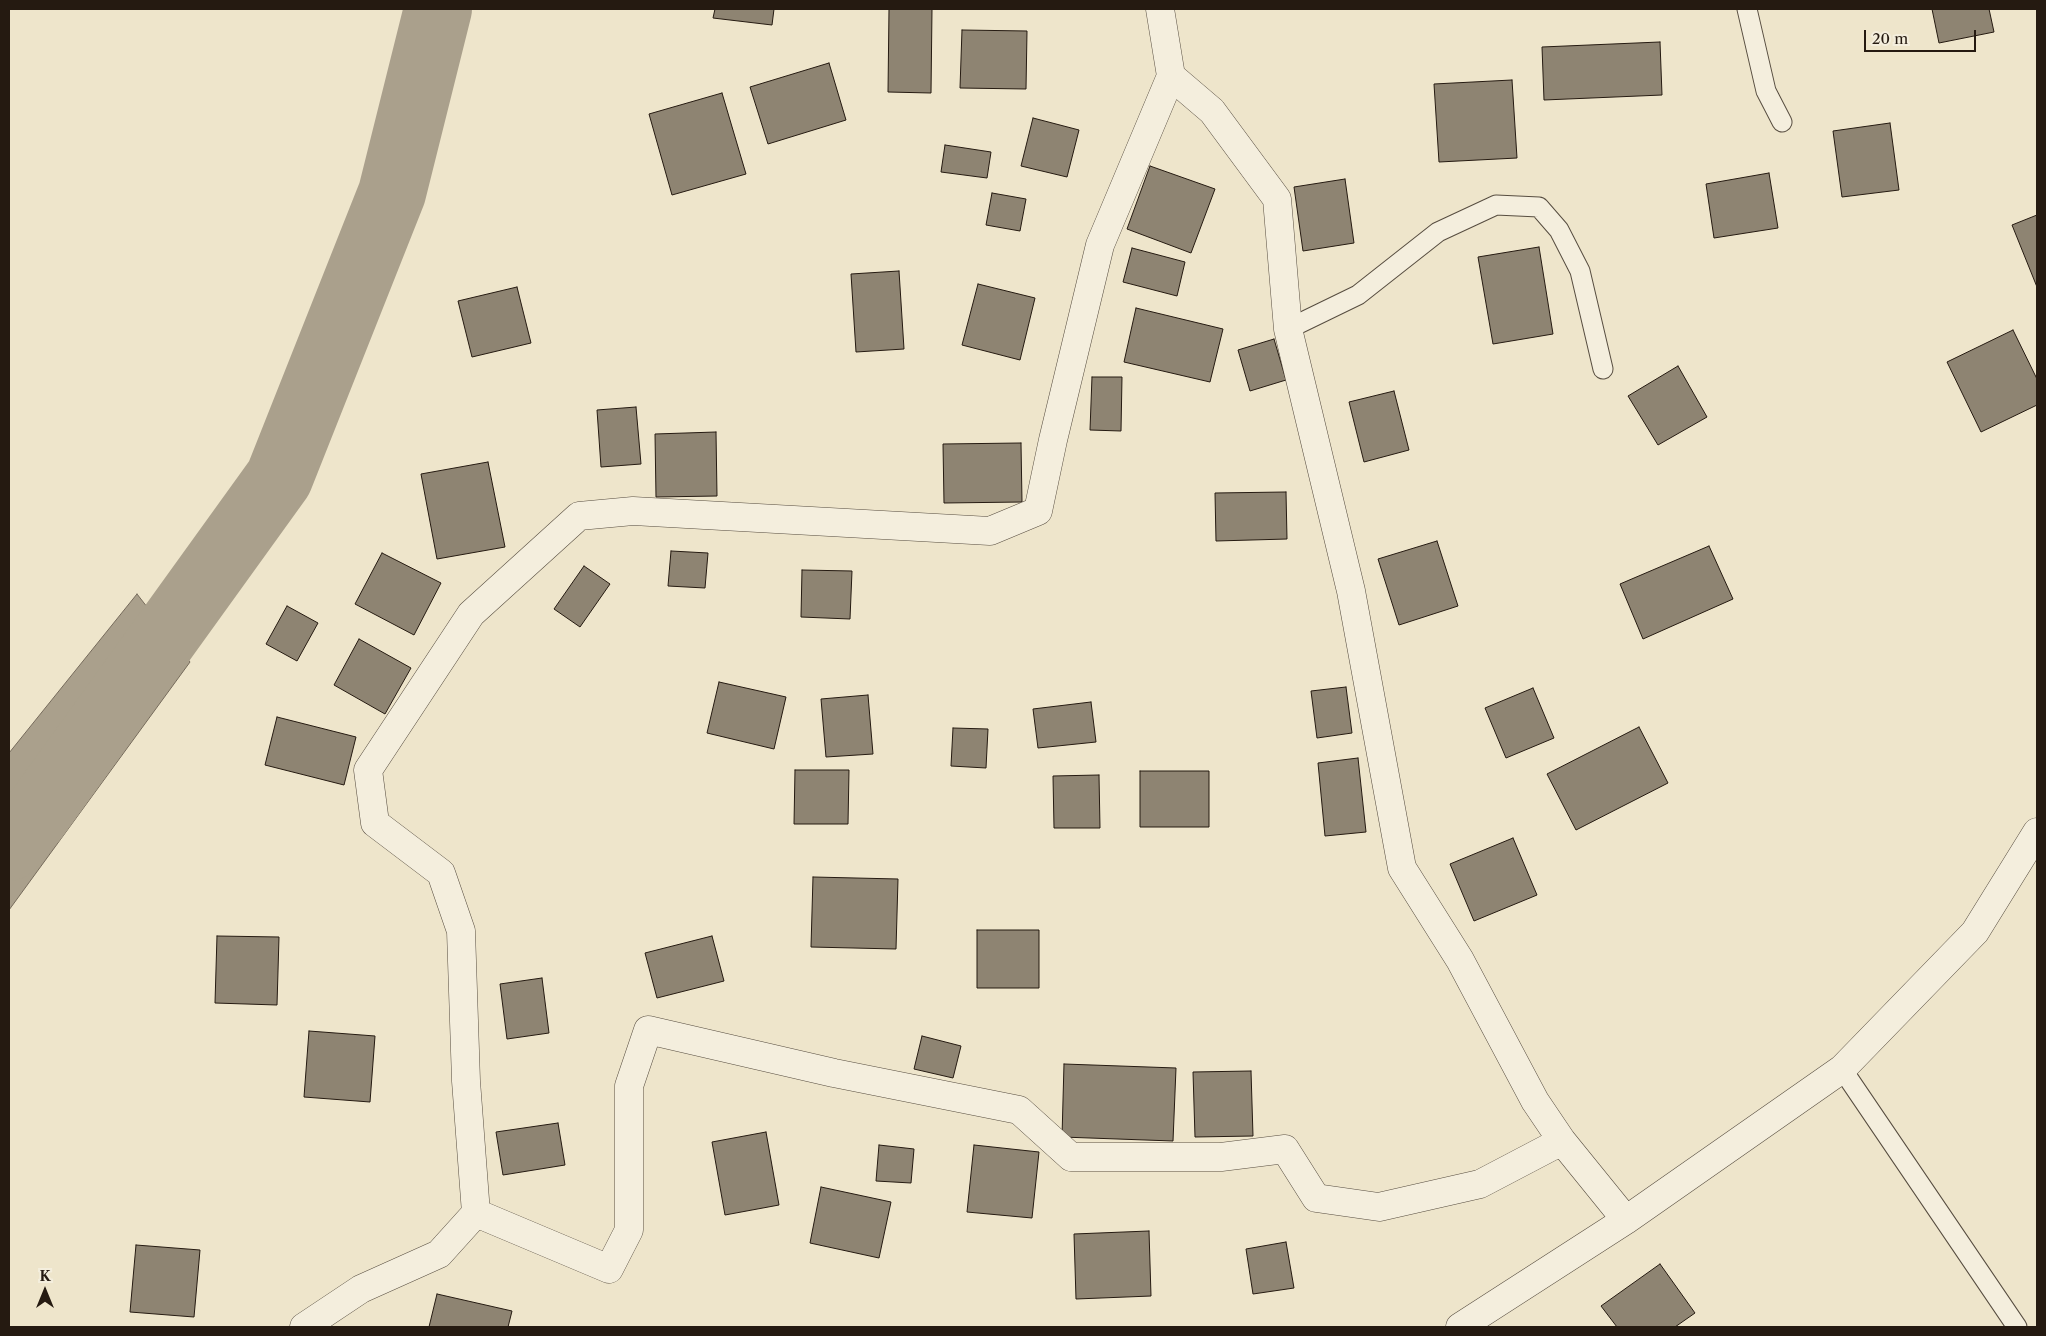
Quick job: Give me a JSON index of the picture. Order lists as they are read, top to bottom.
{
  "scale_bar": "20 m",
  "north": "top"
}
